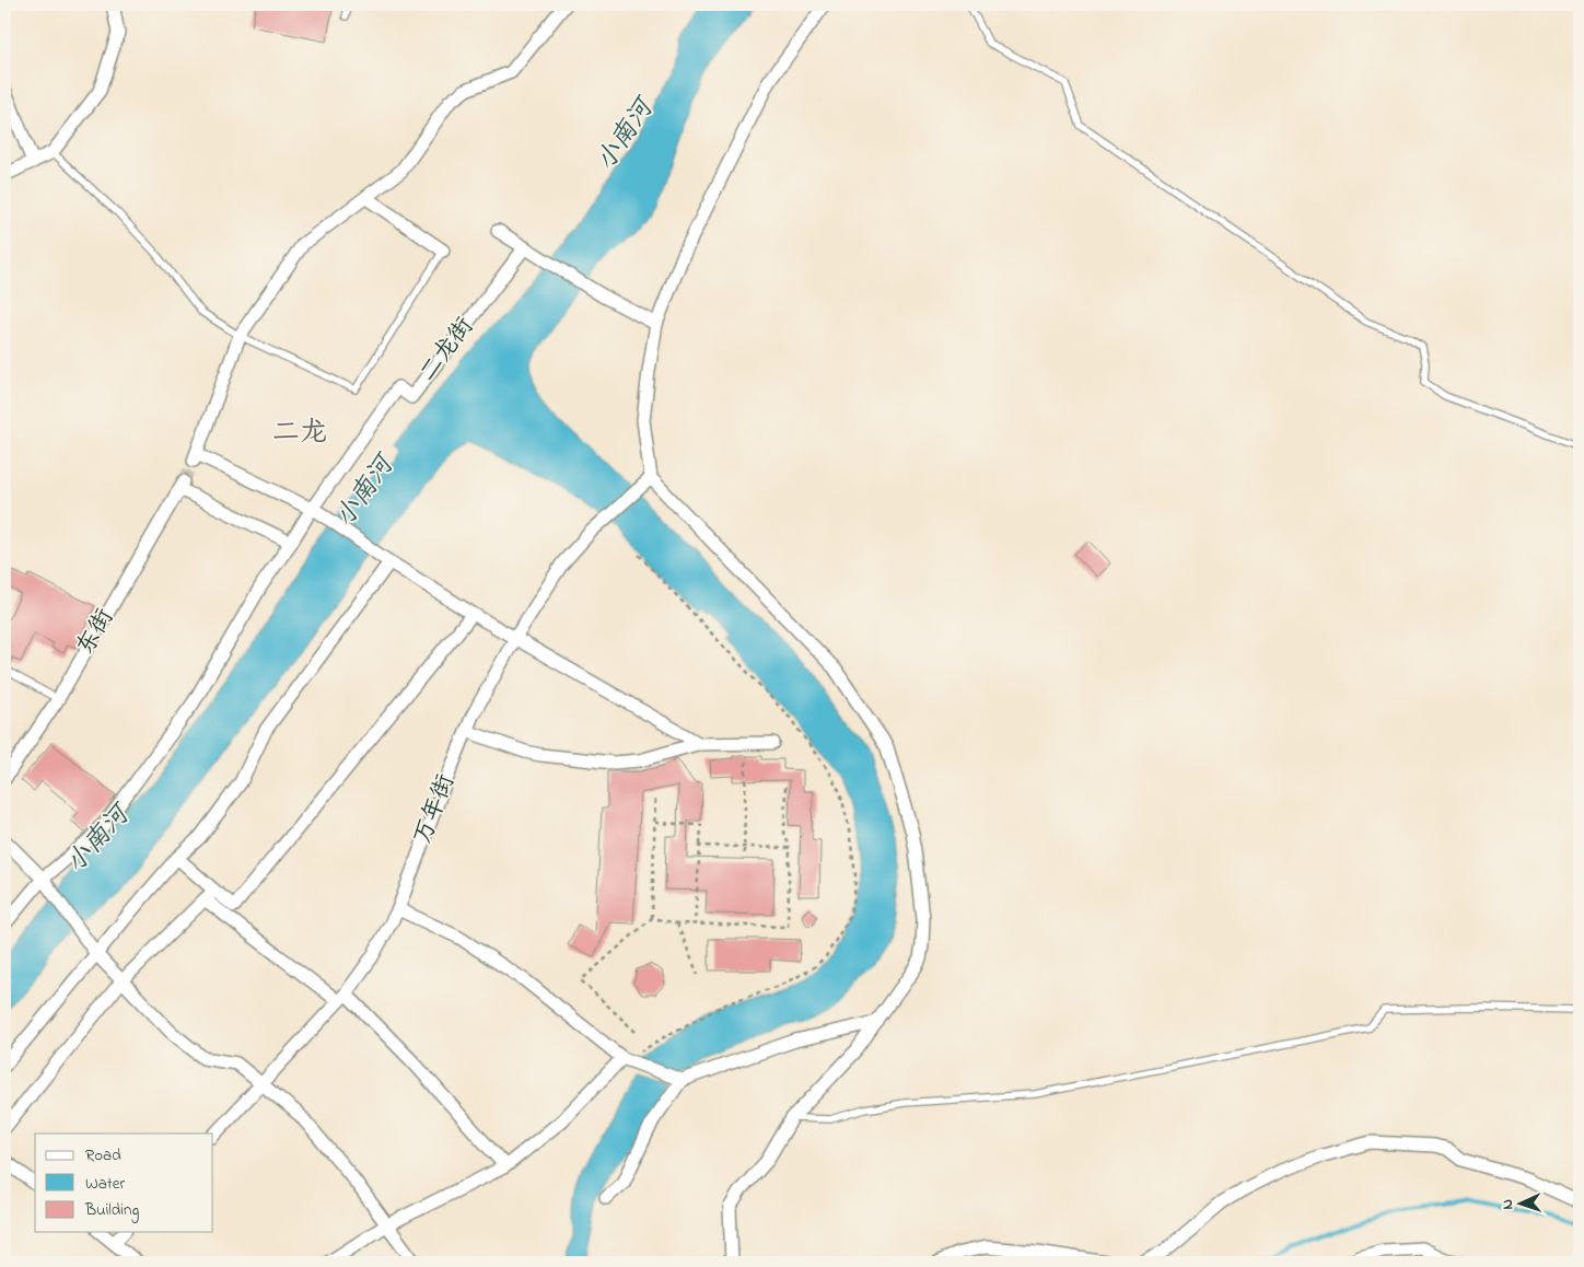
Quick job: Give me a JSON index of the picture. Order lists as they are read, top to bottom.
{
  "streets": {
    "street": ["二龙街", "东街", "万年街"]
  },
  "districts": ["二龙"],
  "water": ["小南河"],
  "legend": ["Road", "Water", "Building"],
  "north": "left"
}
